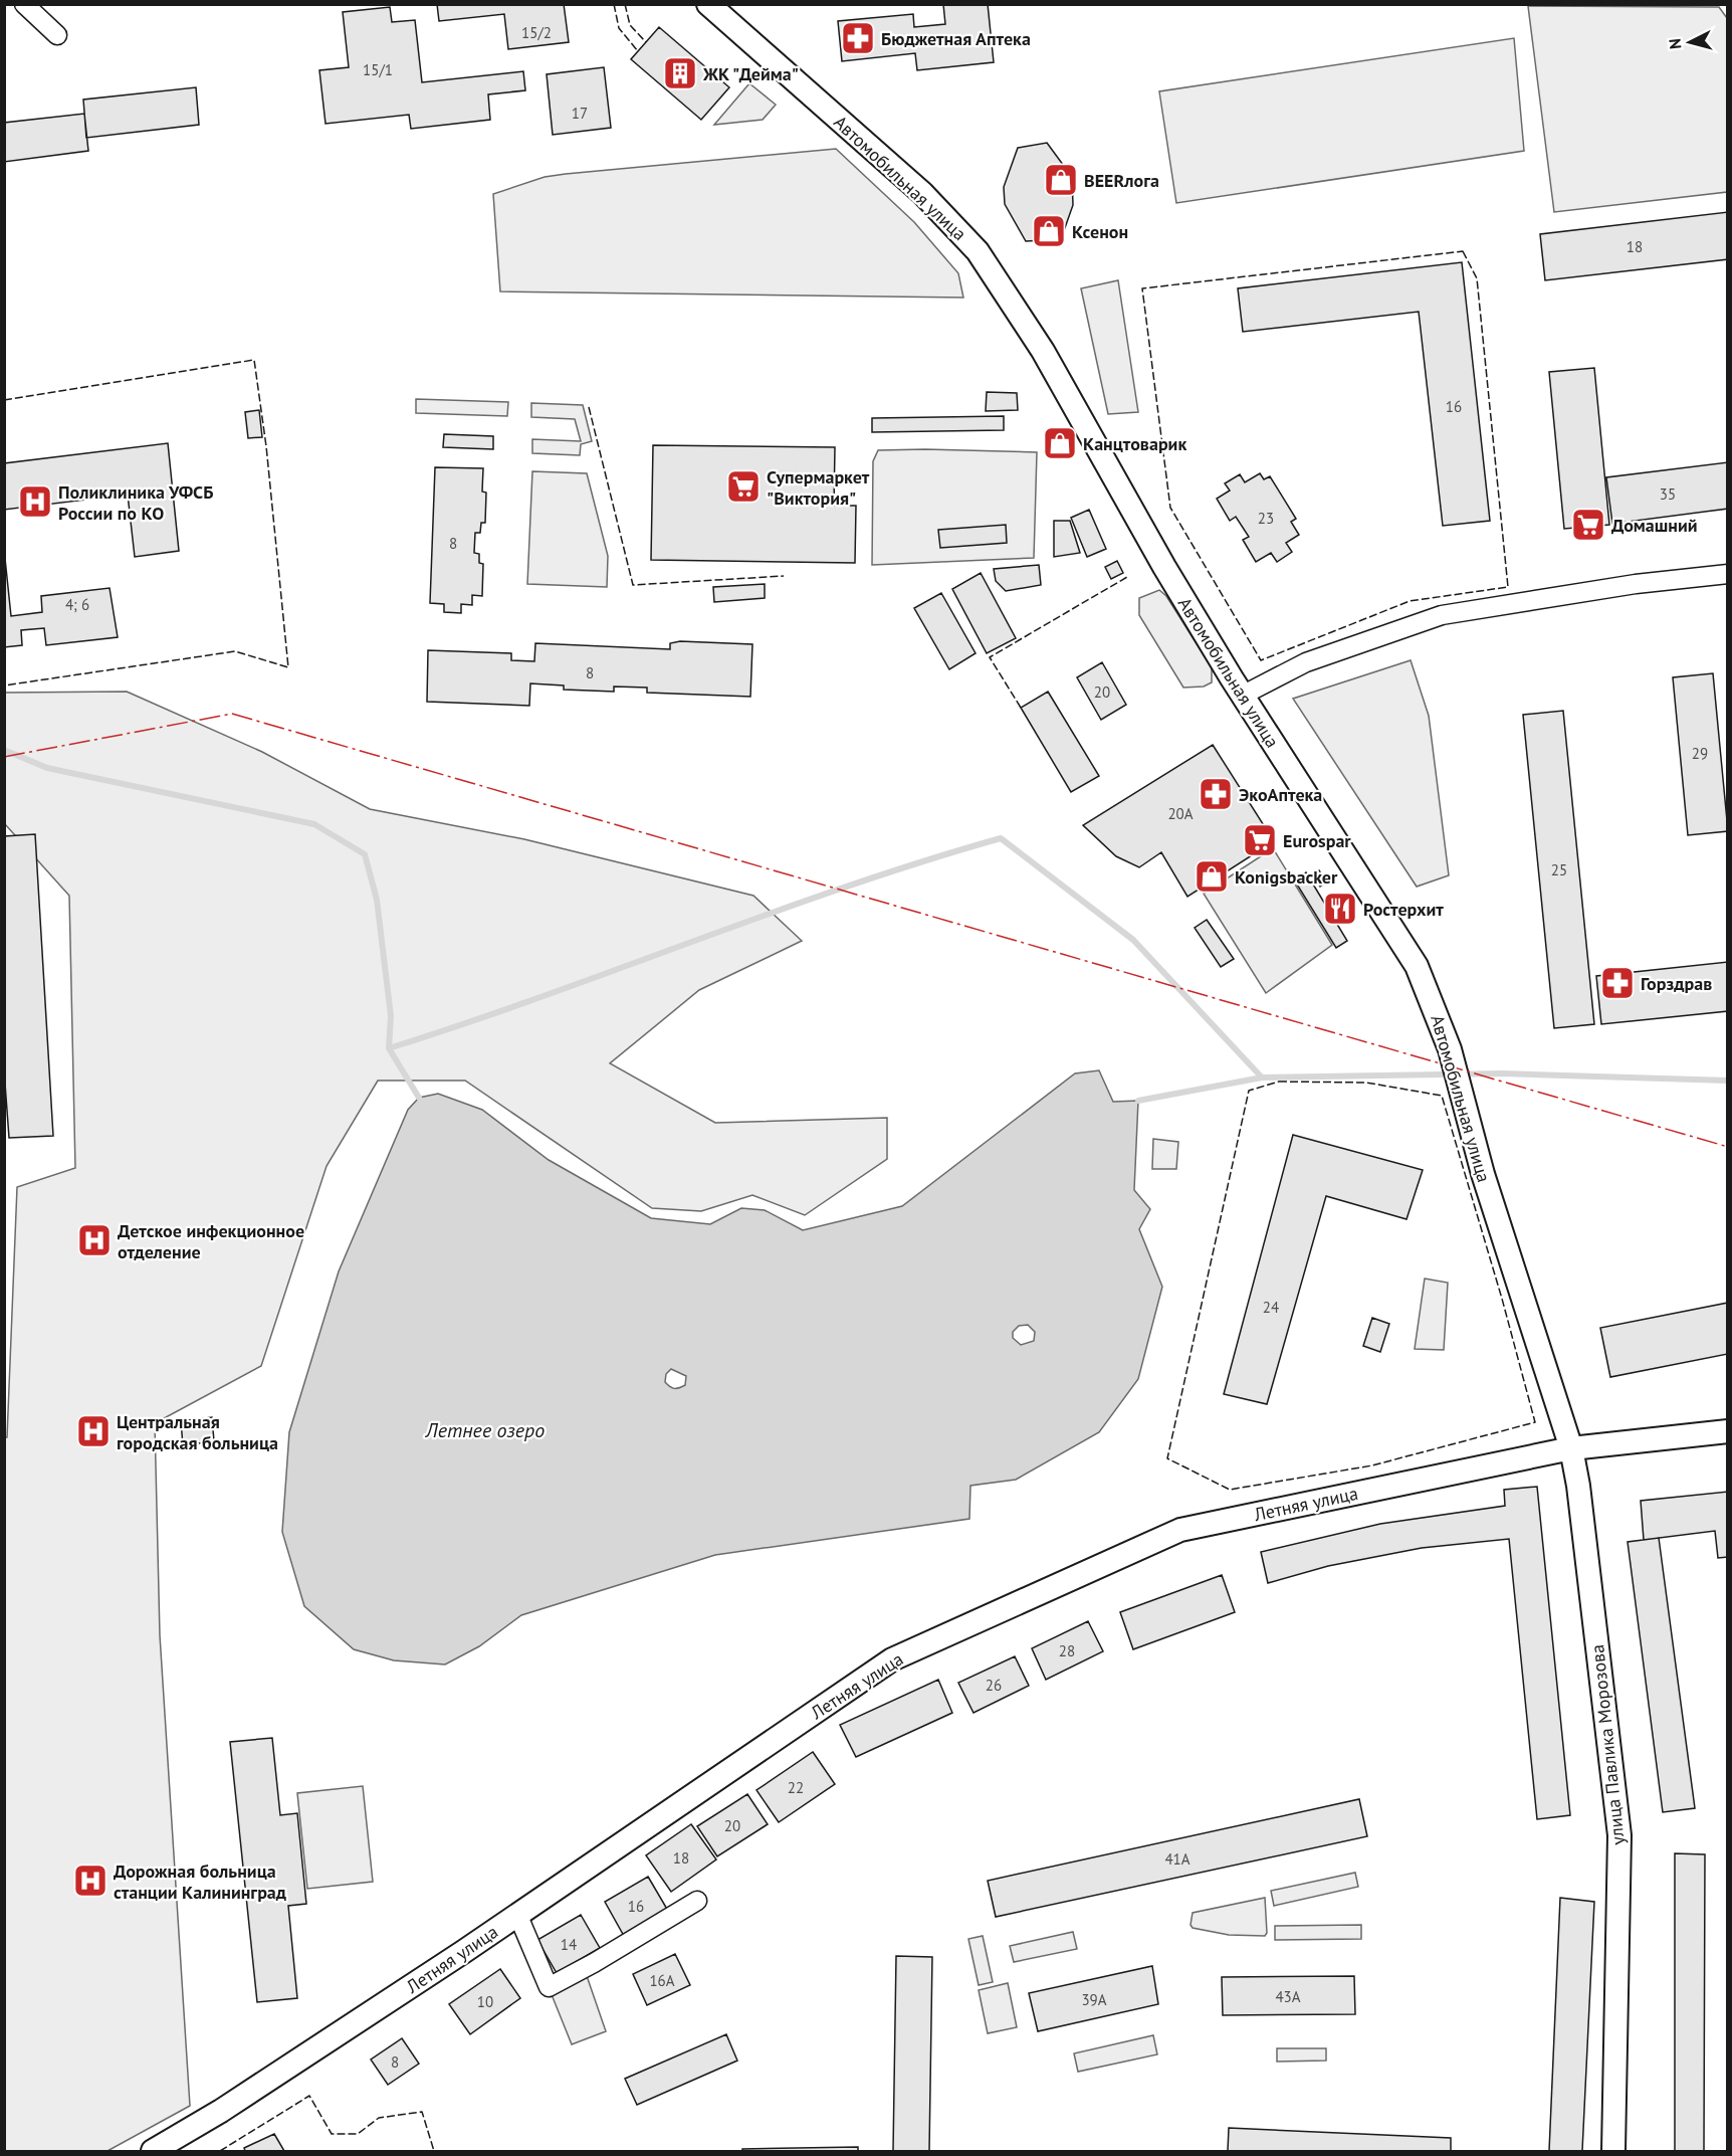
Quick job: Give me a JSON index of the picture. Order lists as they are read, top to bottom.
{
  "streets": {
    "street": ["Автомобильная улица", "Летняя улица", "улица Павлика Морозова"]
  },
  "crossings": [
    ["Автомобильная улица", "Летняя улица"],
    ["Автомобильная улица", "улица Павлика Морозова"],
    ["Летняя улица", "улица Павлика Морозова"]
  ],
  "water": ["Летнее озеро"],
  "places": {
    "pharmacy": ["Бюджетная Аптека", "ЭкоАптека", "Горздрав"],
    "building": ["ЖК \"Дейма\""],
    "shop": [
      "BEERлога",
      "Ксенон",
      "Канцтоварик",
      "Konigsbacker"
    ],
    "supermarket": ["Супермаркет \"Виктория\"", "Домашний", "Eurospar"],
    "hospital": [
      "Поликлиника УФСБ России по КО",
      "Детское инфекционное отделение",
      "Центральная городская больница",
      "Дорожная больница станции Калининград"
    ],
    "restaurant": ["Ростерхит"]
  },
  "house_numbers": [
    "15/2",
    "15/1",
    "17",
    "18",
    "16",
    "35",
    "23",
    "8",
    "4; 6",
    "8",
    "20",
    "29",
    "20A",
    "25",
    "24",
    "28",
    "26",
    "22",
    "20",
    "18",
    "41А",
    "16",
    "14",
    "16А",
    "43А",
    "39А",
    "10",
    "8"
  ],
  "north": "left"
}
